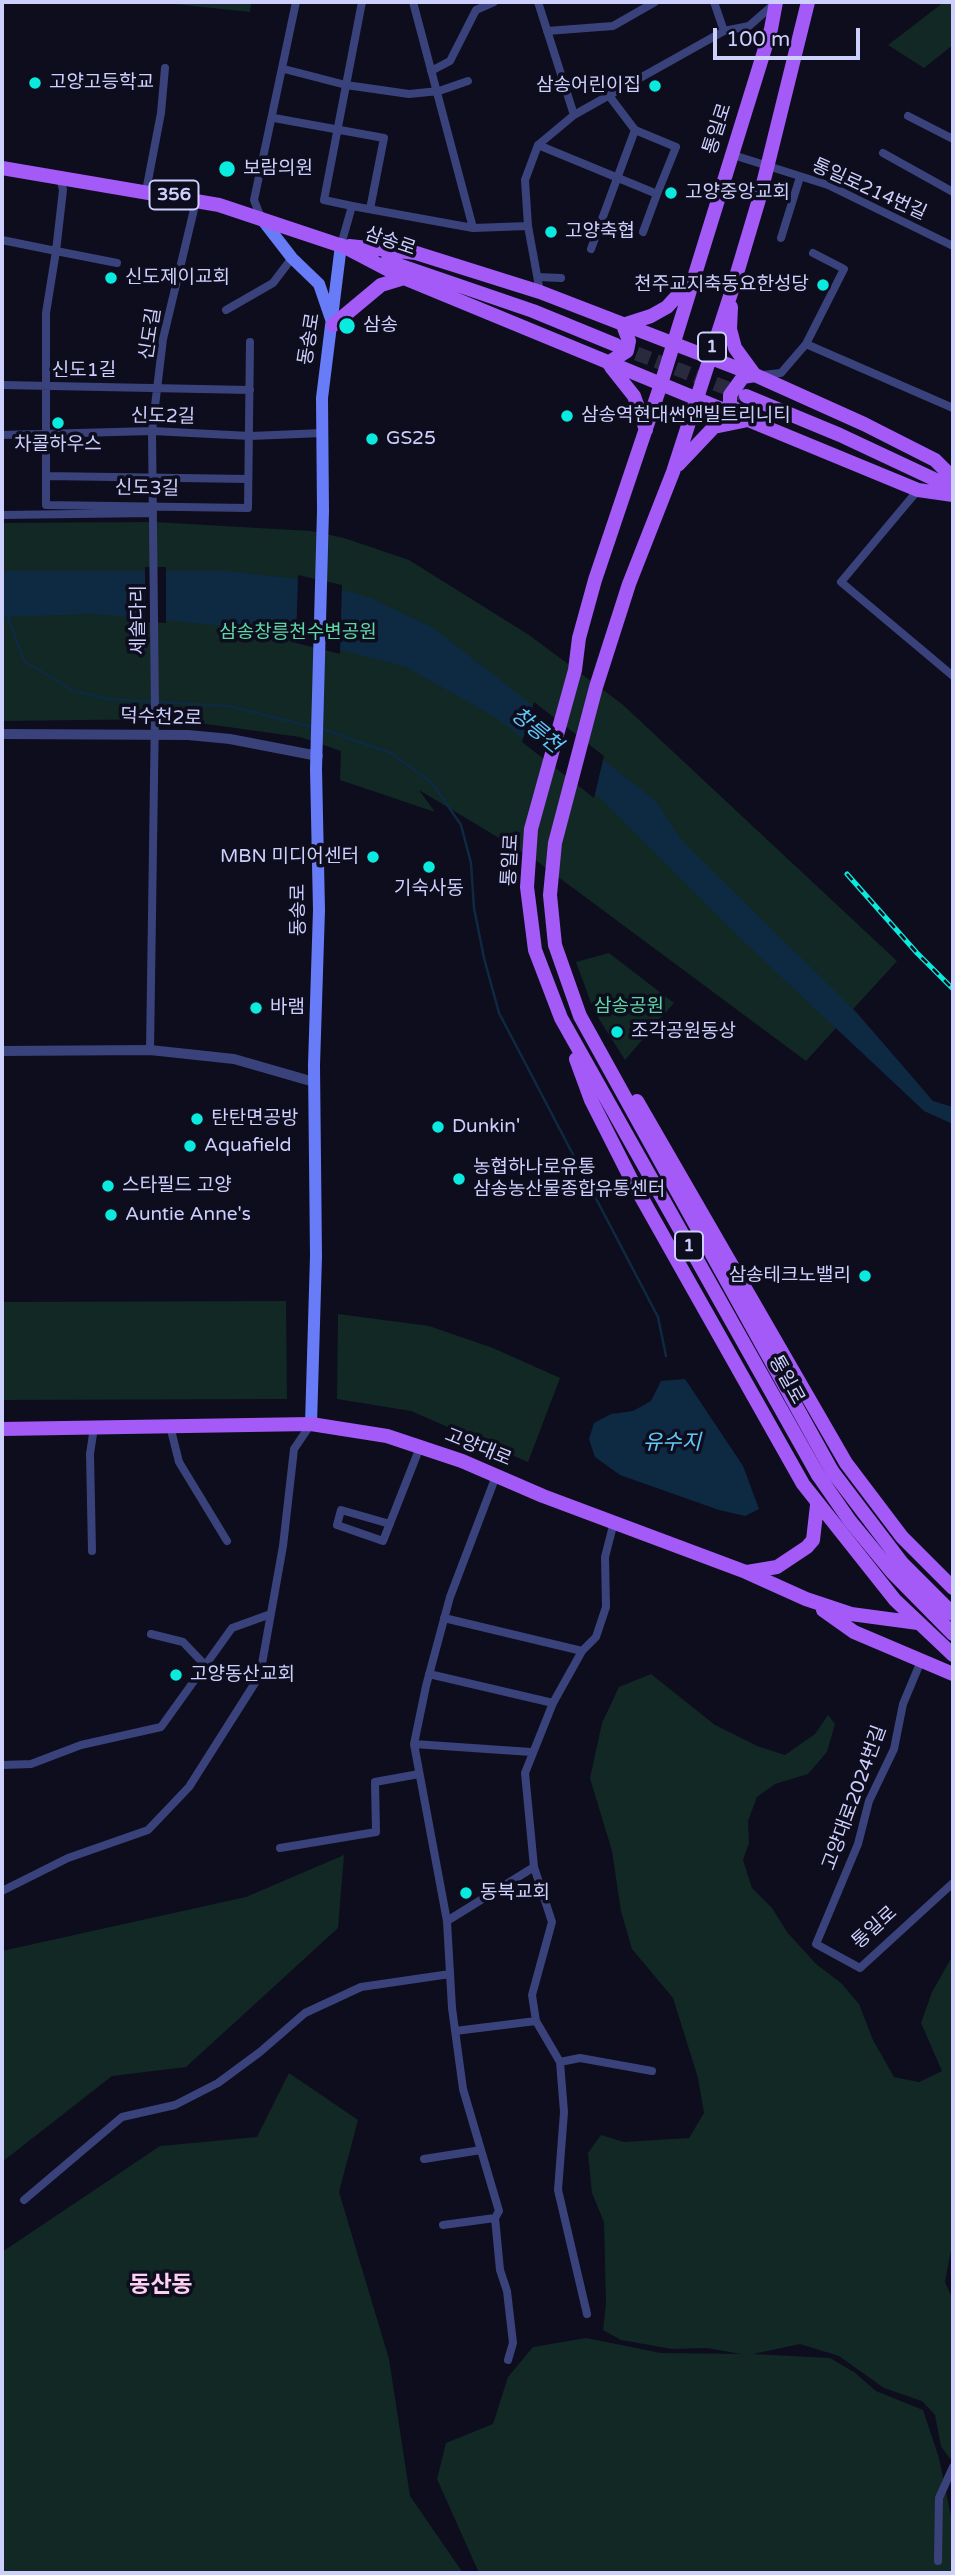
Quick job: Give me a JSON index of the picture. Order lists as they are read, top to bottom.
{
  "streets": {
    "main road": [
      "통일로",
      "356",
      "삼송로",
      "동송로",
      "1",
      "고양대로"
    ],
    "street": [
      "통일로214번길",
      "신도길",
      "신도1길",
      "신도2길",
      "신도3길",
      "세솔다리",
      "덕수천2로",
      "고양대로2024번길"
    ]
  },
  "crossings": [
    ["통일로", "통일로214번길"],
    ["통일로", "356"],
    ["통일로", "고양대로2024번길"],
    ["356", "삼송로"],
    ["356", "동송로"],
    ["삼송로", "신도길"],
    ["삼송로", "동송로"],
    ["신도길", "신도1길"],
    ["신도길", "신도2길"],
    ["신도길", "신도3길"],
    ["신도길", "세솔다리"],
    ["동송로", "신도2길"],
    ["동송로", "덕수천2로"],
    ["동송로", "고양대로"],
    ["세솔다리", "덕수천2로"]
  ],
  "districts": ["동산동"],
  "water": ["창릉천", "유수지"],
  "parks": ["삼송창릉천수변공원", "삼송공원"],
  "places": [
    "고양고등학교",
    "삼송어린이집",
    "보람의원",
    "고양중앙교회",
    "고양축협",
    "신도제이교회",
    "천주교지축동요한성당",
    "삼송",
    "삼송역현대썬앤빌트리니티",
    "차콜하우스",
    "GS25",
    "MBN 미디어센터",
    "기숙사동",
    "바램",
    "조각공원동상",
    "탄탄면공방",
    "Dunkin'",
    "Aquafield",
    "농협하나로유통 삼송농산물종합유통센터",
    "스타필드 고양",
    "Auntie Anne's",
    "삼송테크노밸리",
    "고양동산교회",
    "동북교회"
  ],
  "scale_bar": "100 m"
}
